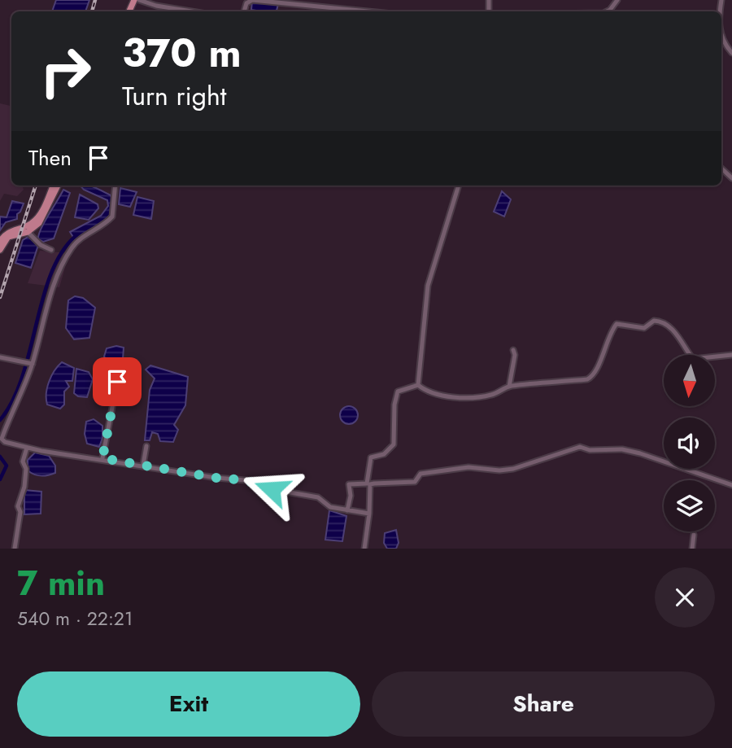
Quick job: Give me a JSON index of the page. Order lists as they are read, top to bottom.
{
  "north": "bottom",
  "page": {
    "turn": ["370 m", "Turn right"],
    "then": "Then",
    "heading": ["7 min", "540 m · 22:21"],
    "buttons": ["Exit", "Share"]
  }
}
